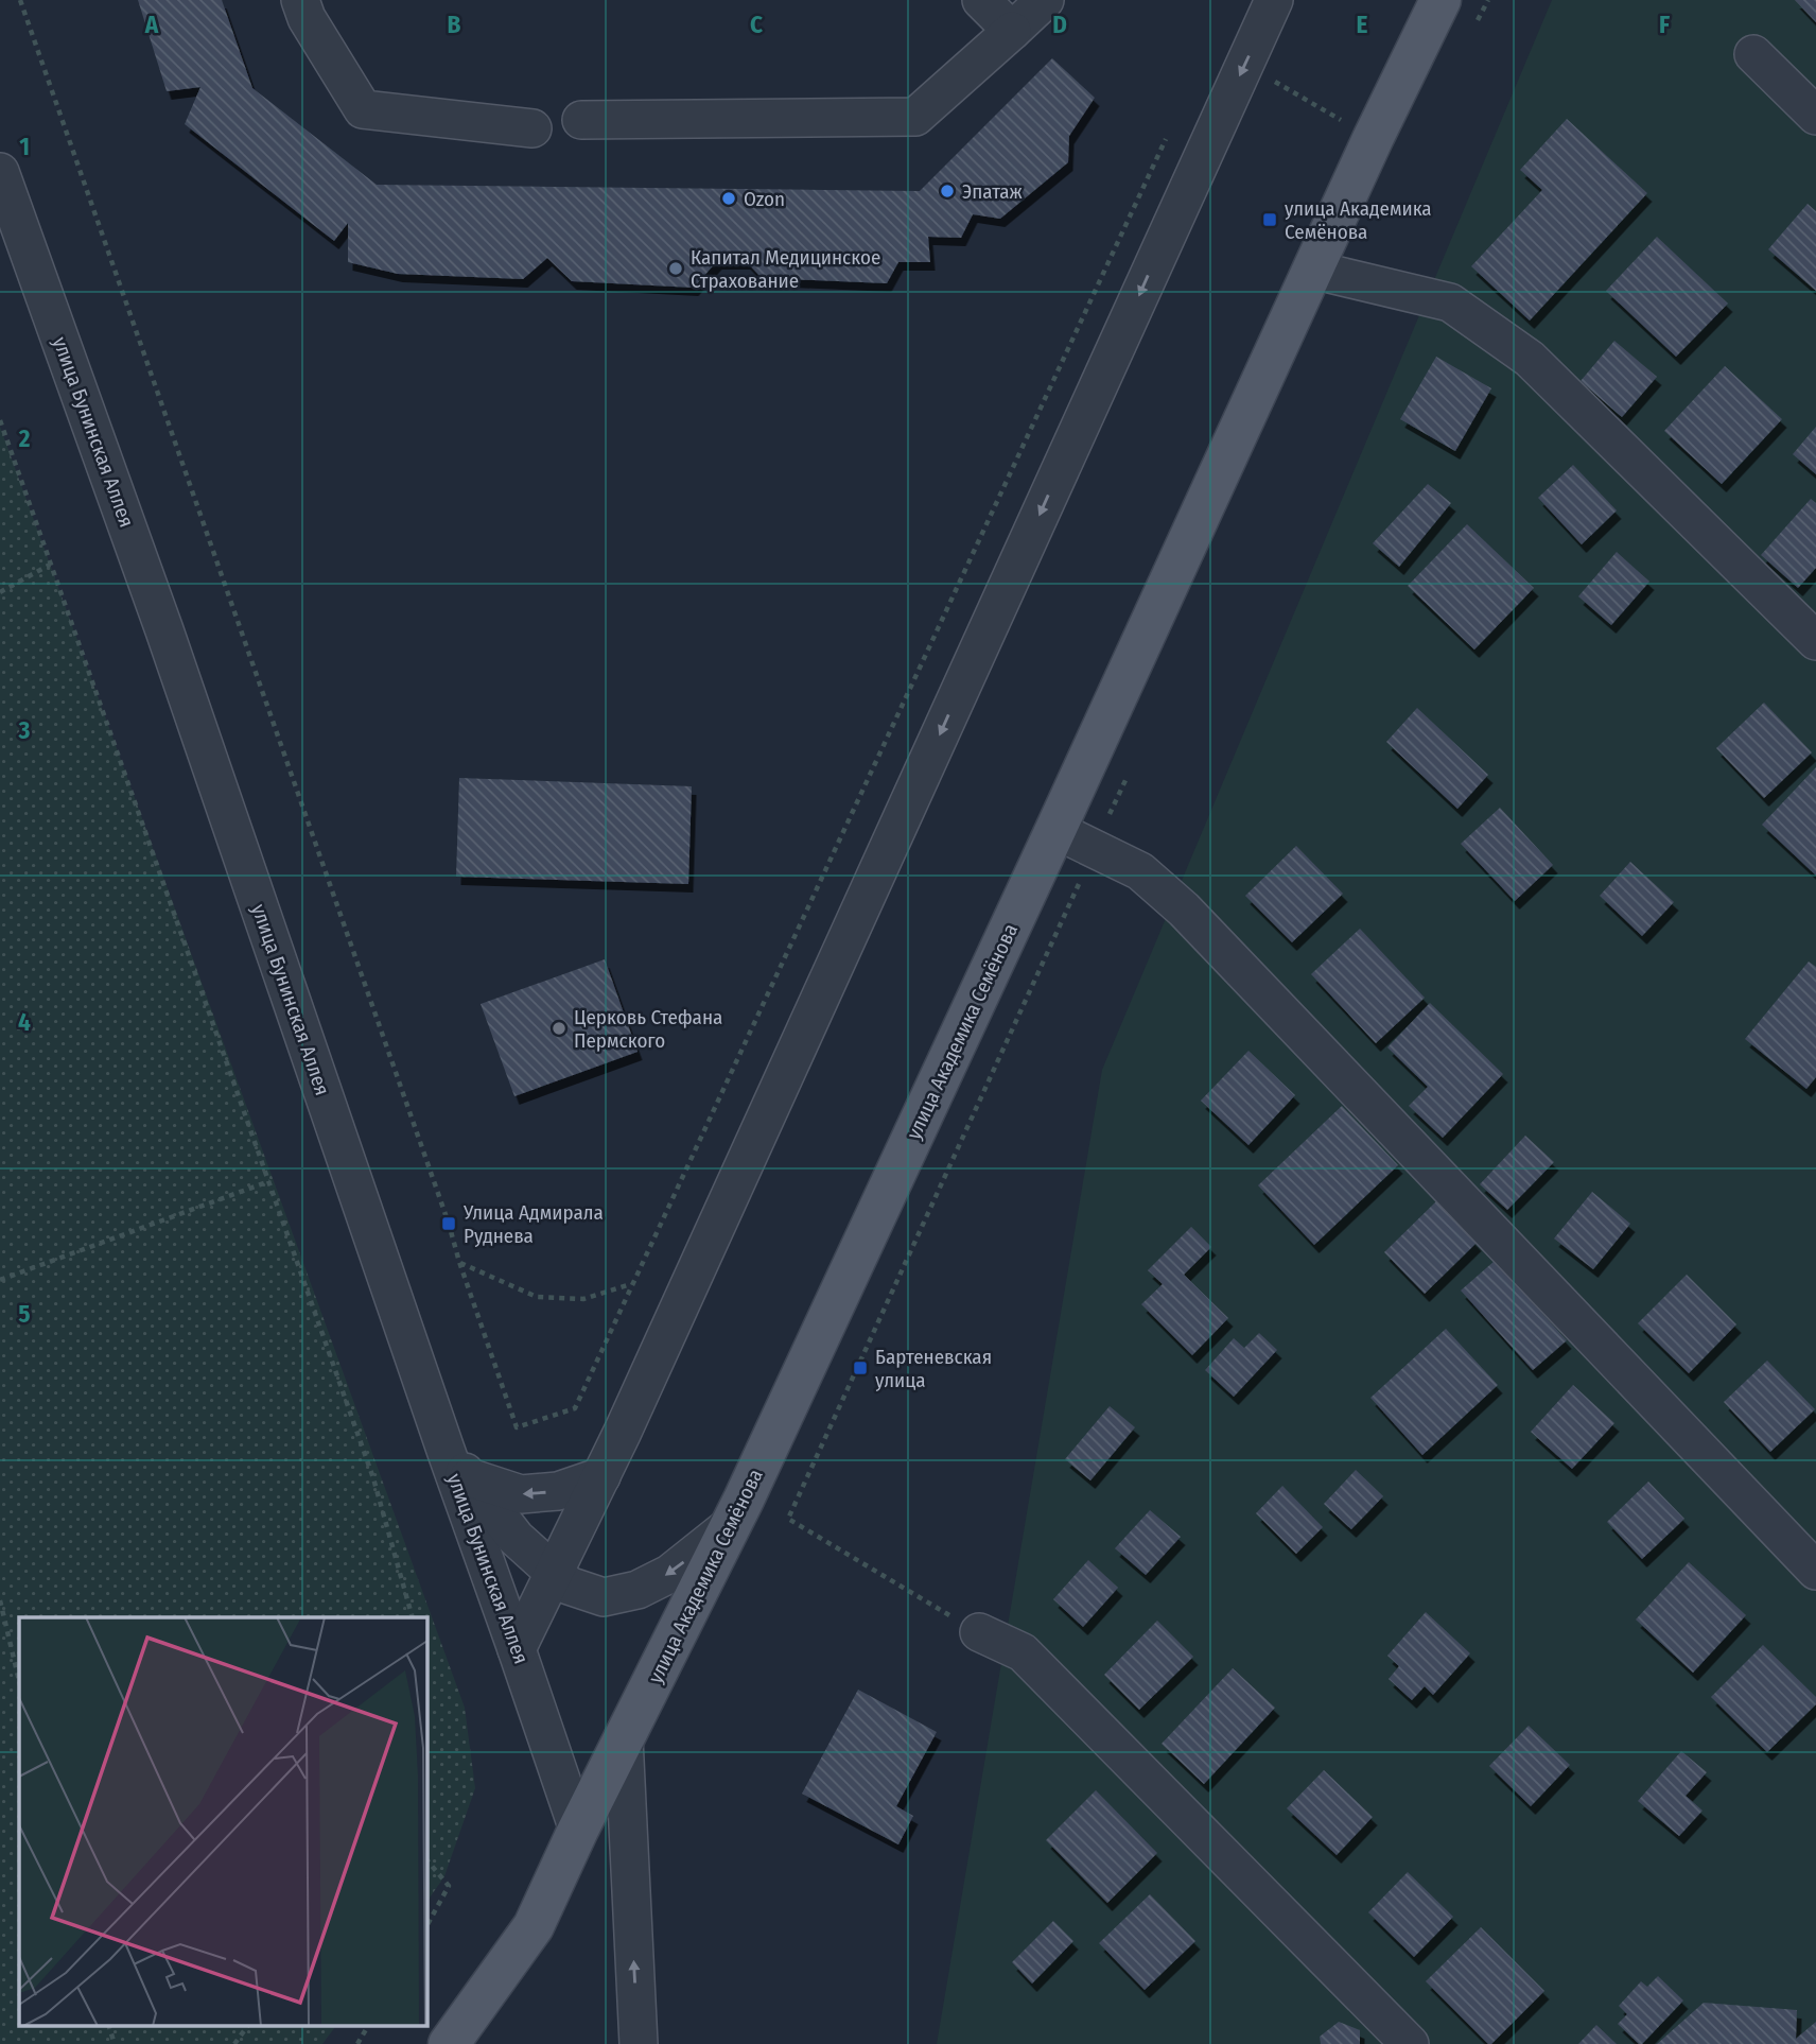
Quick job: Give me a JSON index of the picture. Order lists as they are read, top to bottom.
{
  "streets": {
    "main road": ["улица Академика Семёнова"],
    "street": ["улица Бунинская Аллея"]
  },
  "crossings": [
    ["улица Бунинская Аллея", "улица Академика Семёнова"]
  ],
  "places": {
    "other": [
      "Эпатаж",
      "Ozon",
      "Капитал Медицинское Страхование",
      "Церковь Стефана Пермского"
    ],
    "transit": ["улица Академика Семёнова", "Улица Адмирала Руднева", "Бартеневская улица"]
  },
  "grid": {
    "columns": [
      "A",
      "B",
      "C",
      "D",
      "E",
      "F"
    ],
    "rows": [
      "1",
      "2",
      "3",
      "4",
      "5"
    ]
  }
}
